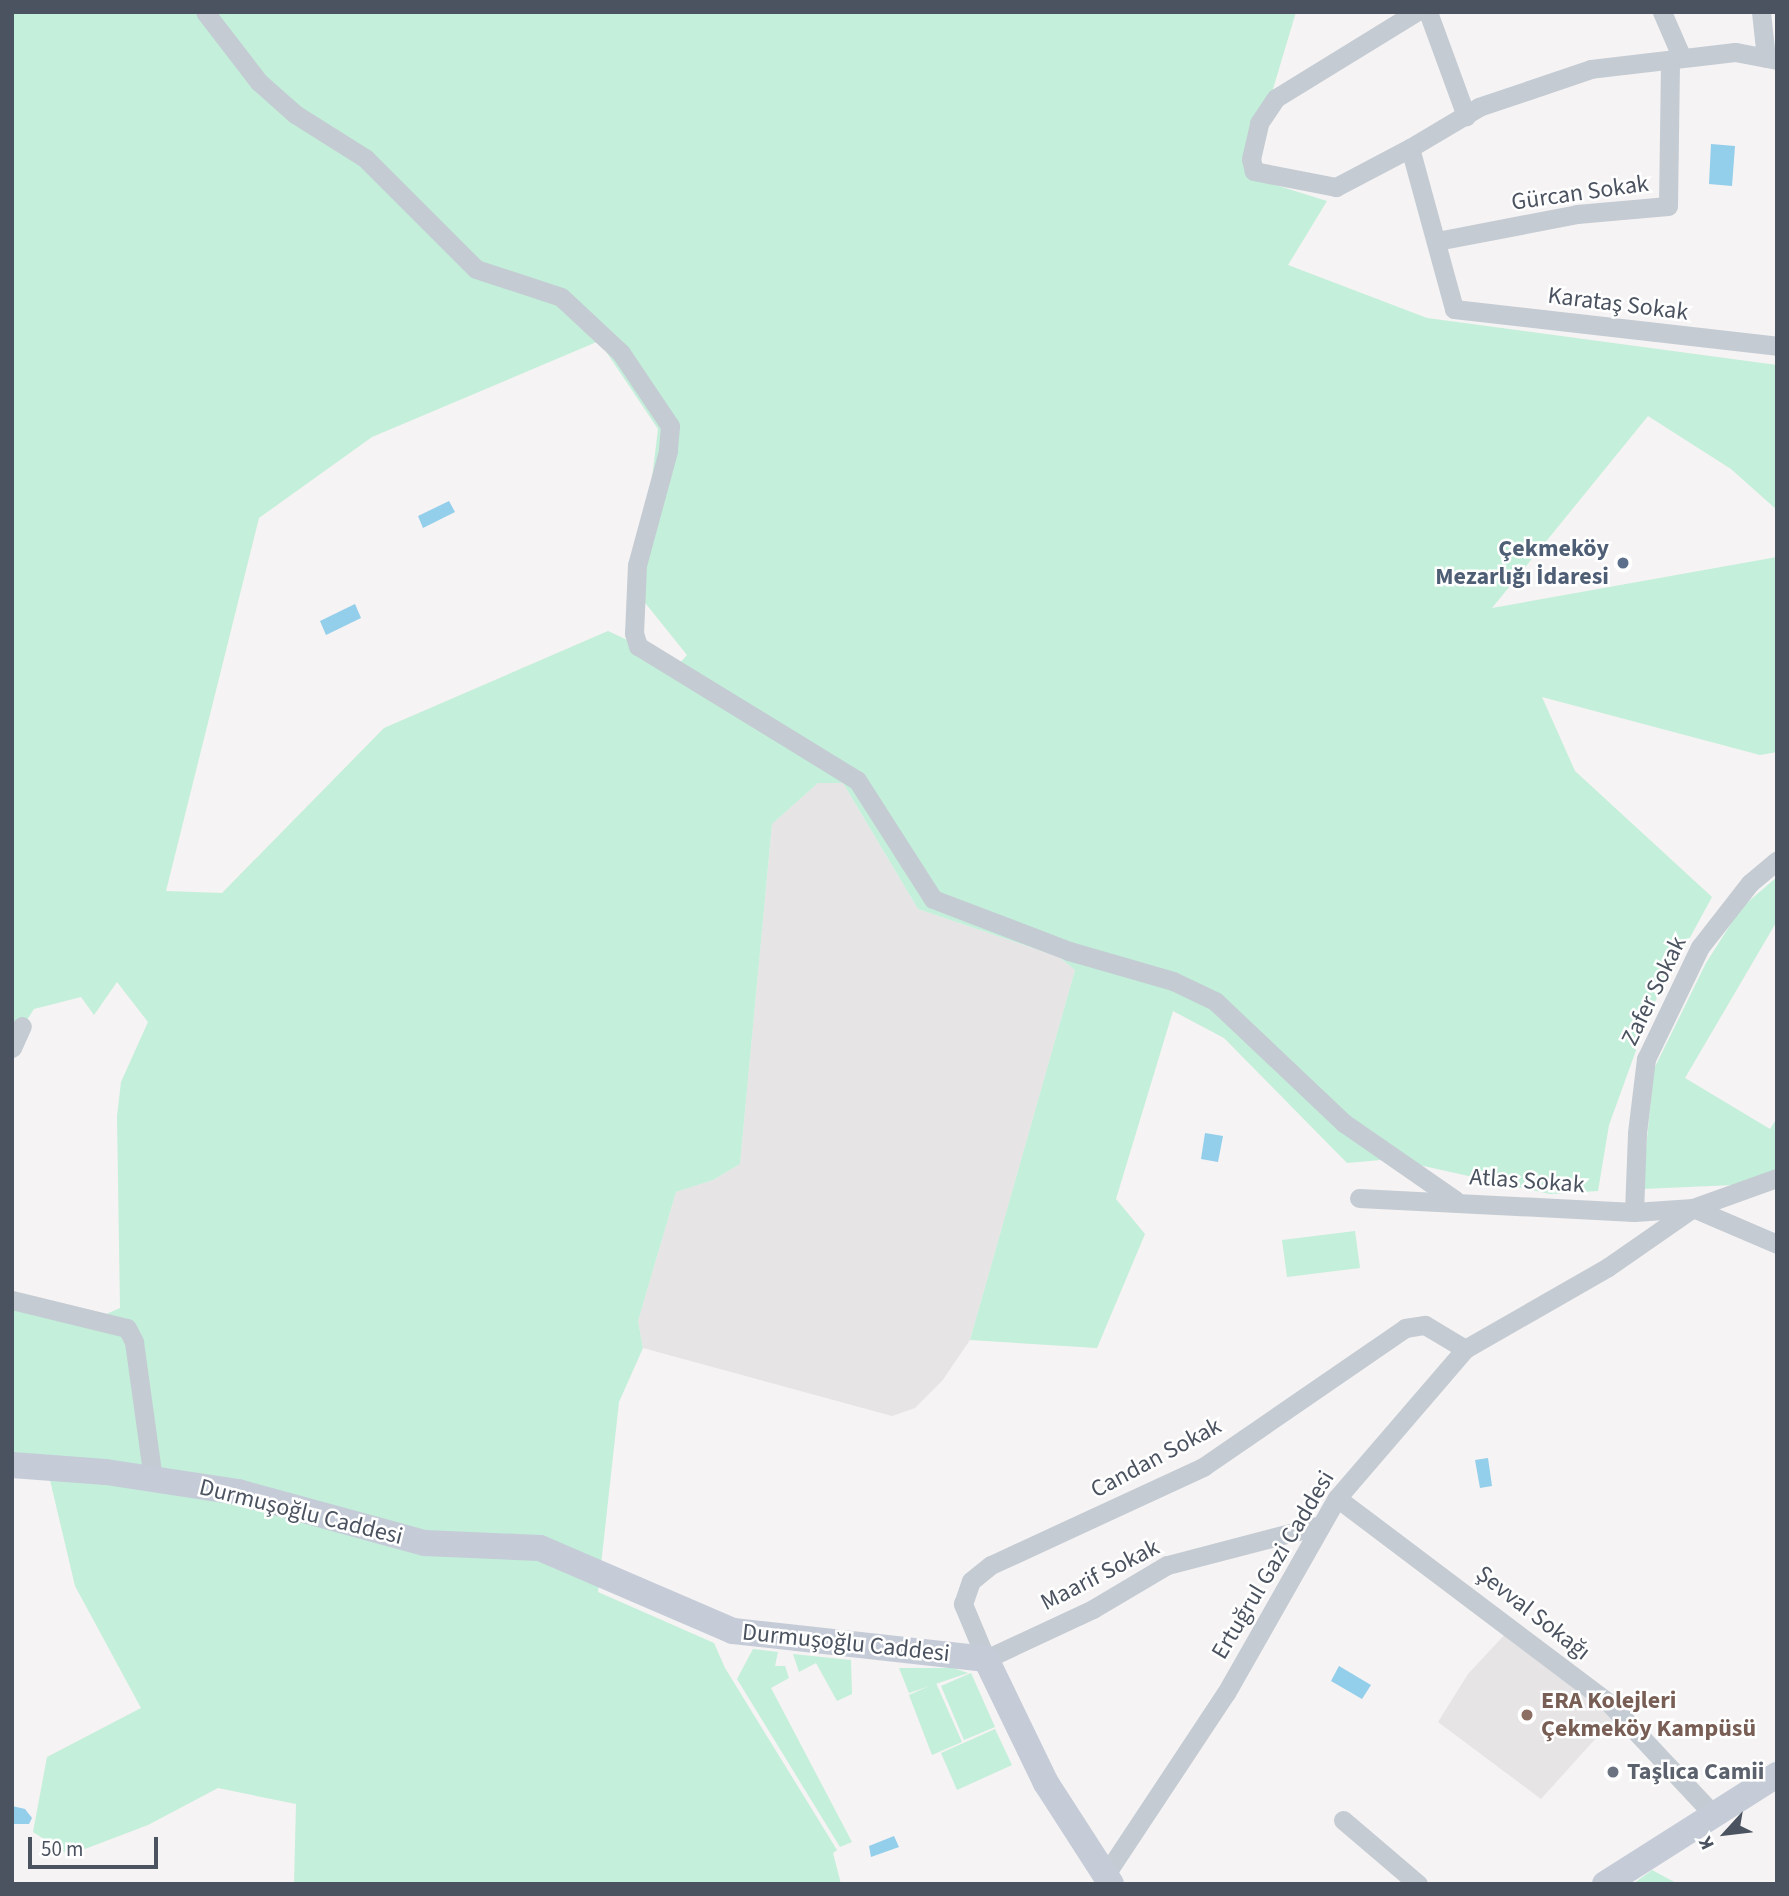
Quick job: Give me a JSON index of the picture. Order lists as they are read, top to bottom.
{
  "streets": {
    "street": [
      "Gürcan Sokak",
      "Karataş Sokak",
      "Zafer Sokak",
      "Atlas Sokak",
      "Candan Sokak",
      "Durmuşoğlu Caddesi",
      "Ertuğrul Gazi Caddesi",
      "Maarif Sokak",
      "Şevval Sokağı"
    ]
  },
  "crossings": [
    ["Gürcan Sokak", "Karataş Sokak"],
    ["Zafer Sokak", "Atlas Sokak"],
    ["Atlas Sokak", "Ertuğrul Gazi Caddesi"],
    ["Candan Sokak", "Durmuşoğlu Caddesi"],
    ["Candan Sokak", "Ertuğrul Gazi Caddesi"],
    ["Candan Sokak", "Maarif Sokak"],
    ["Durmuşoğlu Caddesi", "Maarif Sokak"],
    ["Ertuğrul Gazi Caddesi", "Maarif Sokak"],
    ["Ertuğrul Gazi Caddesi", "Şevval Sokağı"]
  ],
  "places": ["Çekmeköy Mezarlığı İdaresi", "ERA Kolejleri Çekmeköy Kampüsü", "Taşlıca Camii"],
  "scale_bar": "50 m",
  "north": "bottom left"
}
